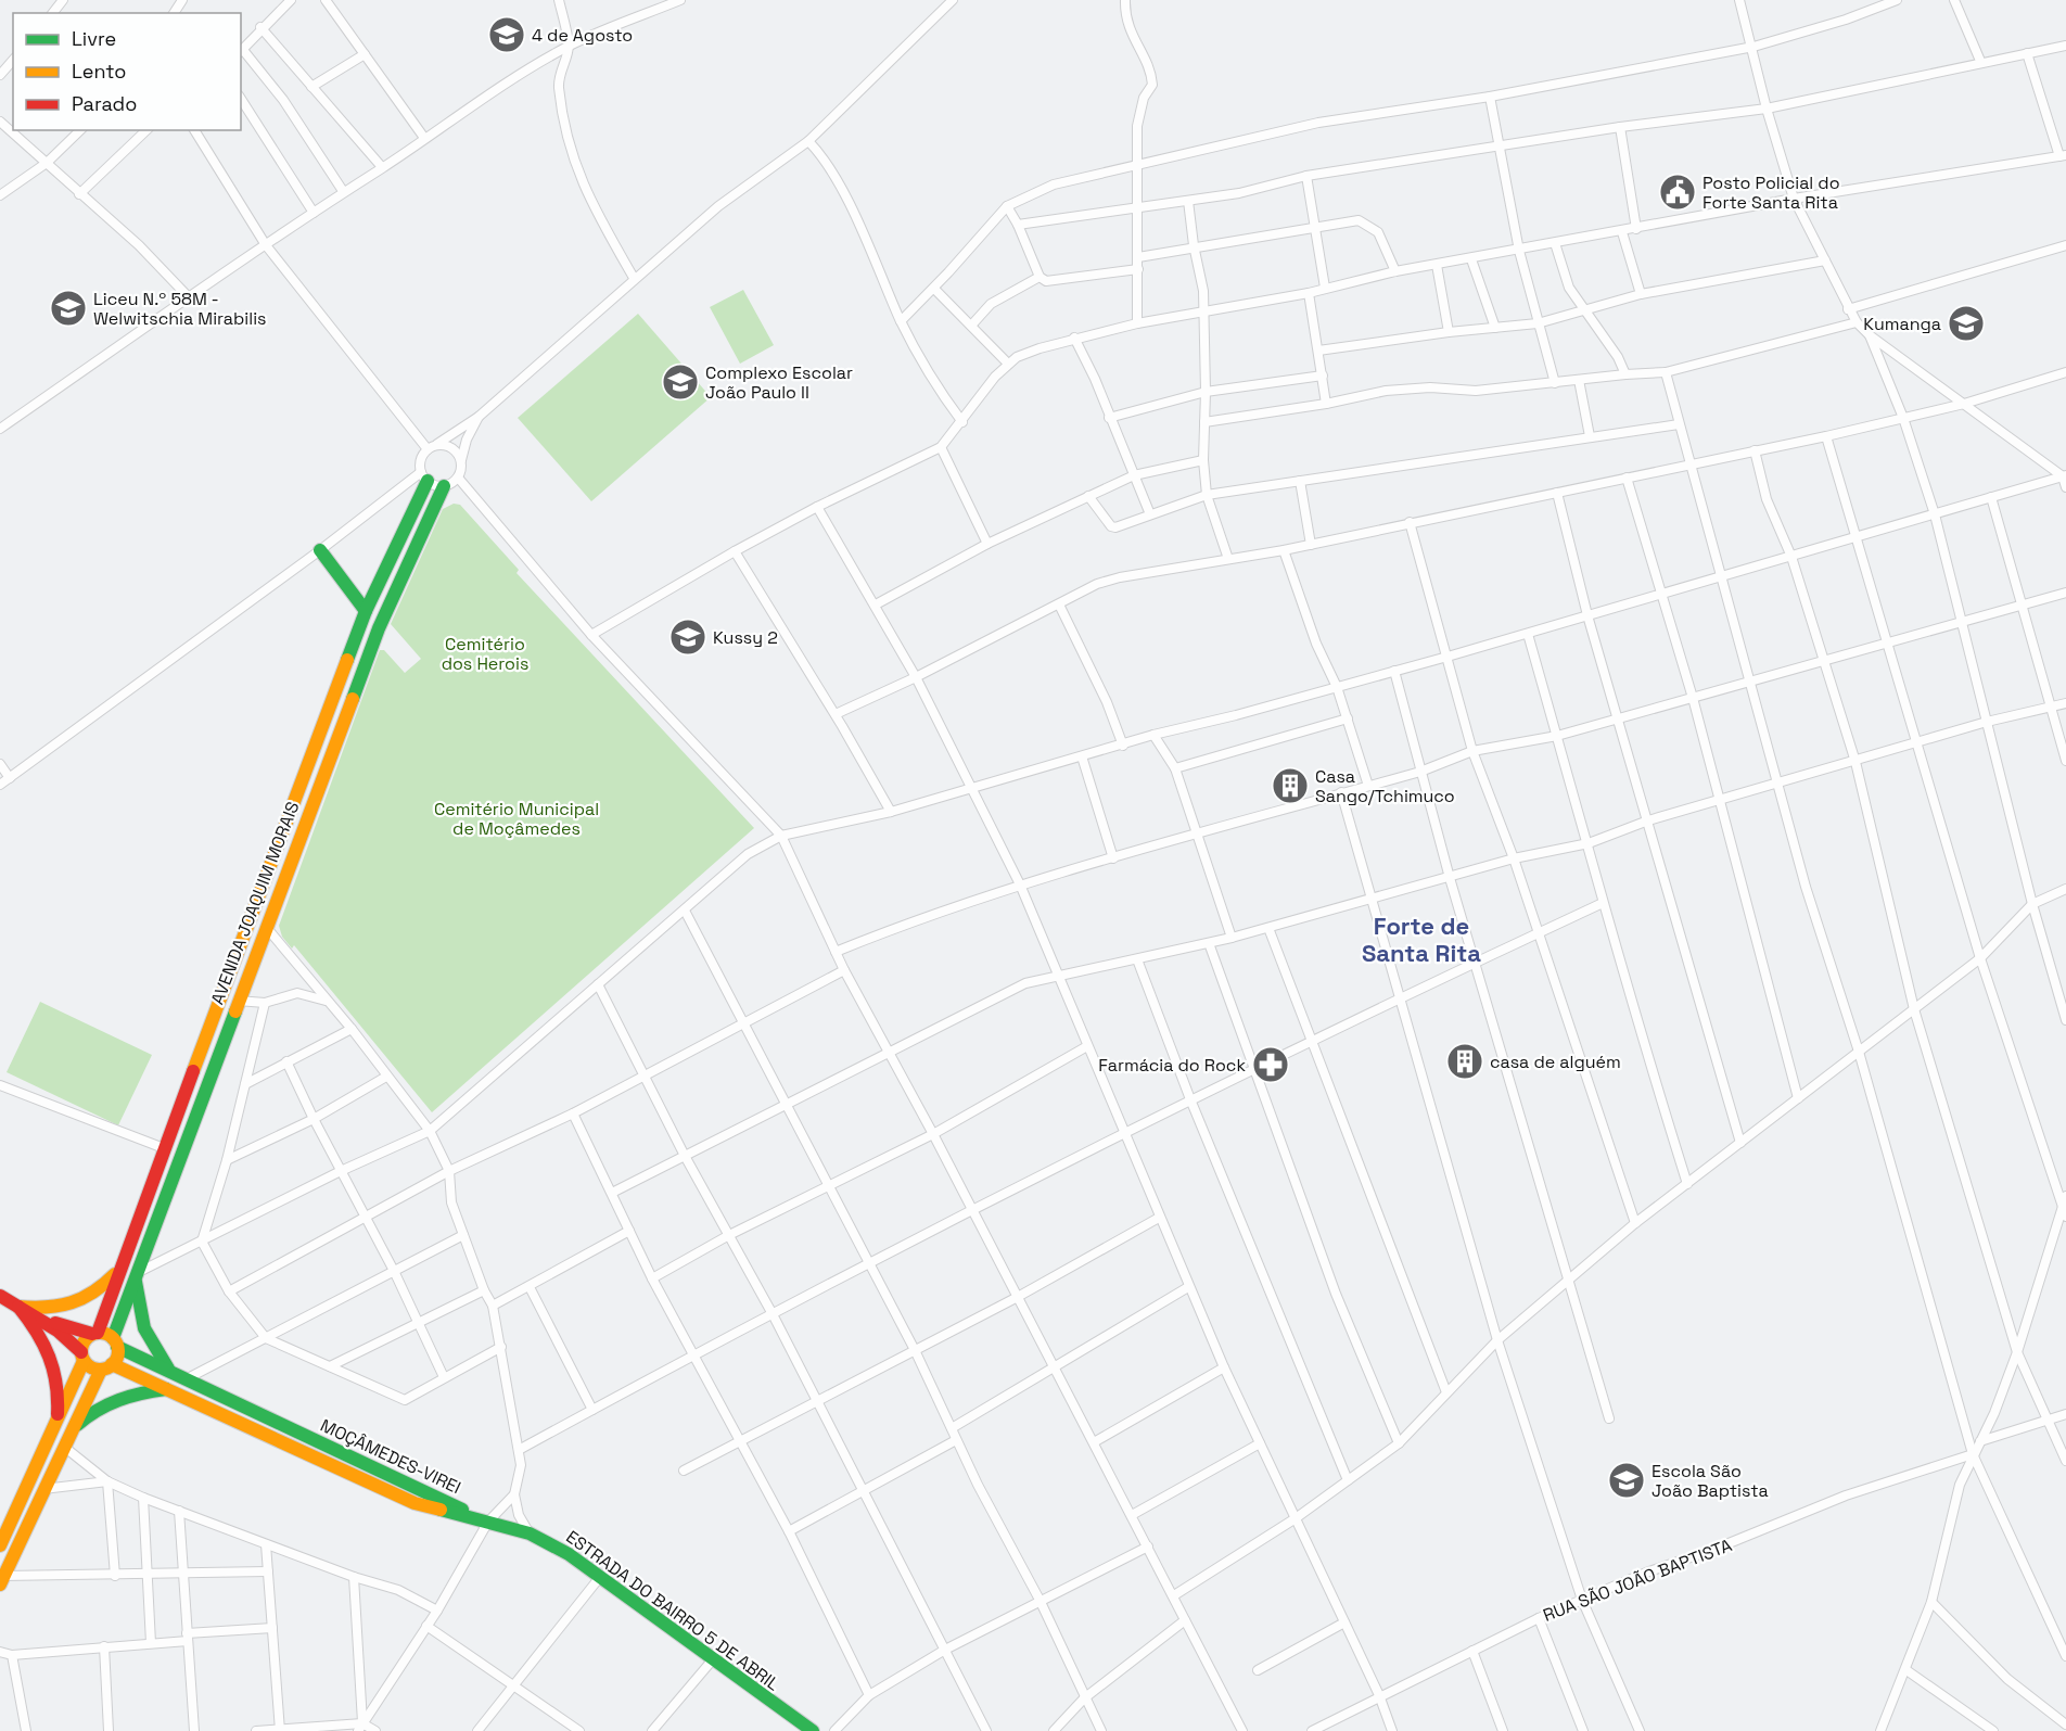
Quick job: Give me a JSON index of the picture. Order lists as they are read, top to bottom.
{
  "streets": {
    "street": [
      "AVENIDA JOAQUIM MORAIS",
      "MOÇÂMEDES-VIREI",
      "RUA SÃO JOÃO BAPTISTA",
      "ESTRADA DO BAIRRO 5 DE ABRIL"
    ]
  },
  "crossings": [
    ["AVENIDA JOAQUIM MORAIS", "MOÇÂMEDES-VIREI"],
    ["MOÇÂMEDES-VIREI", "ESTRADA DO BAIRRO 5 DE ABRIL"]
  ],
  "districts": ["Forte de Santa Rita"],
  "parks": ["Cemitério dos Herois", "Cemitério Municipal de Moçâmedes"],
  "places": {
    "school or university": [
      "4 de Agosto",
      "Liceu N.º 58M - Welwitschia Mirabilis",
      "Kumanga",
      "Complexo Escolar João Paulo II",
      "Kussy 2",
      "Escola São João Baptista"
    ],
    "public building": ["Posto Policial do Forte Santa Rita"],
    "building": ["Casa Sango/Tchimuco", "casa de alguém"],
    "pharmacy": ["Farmácia do Rock"]
  },
  "legend": ["Livre", "Lento", "Parado"]
}
